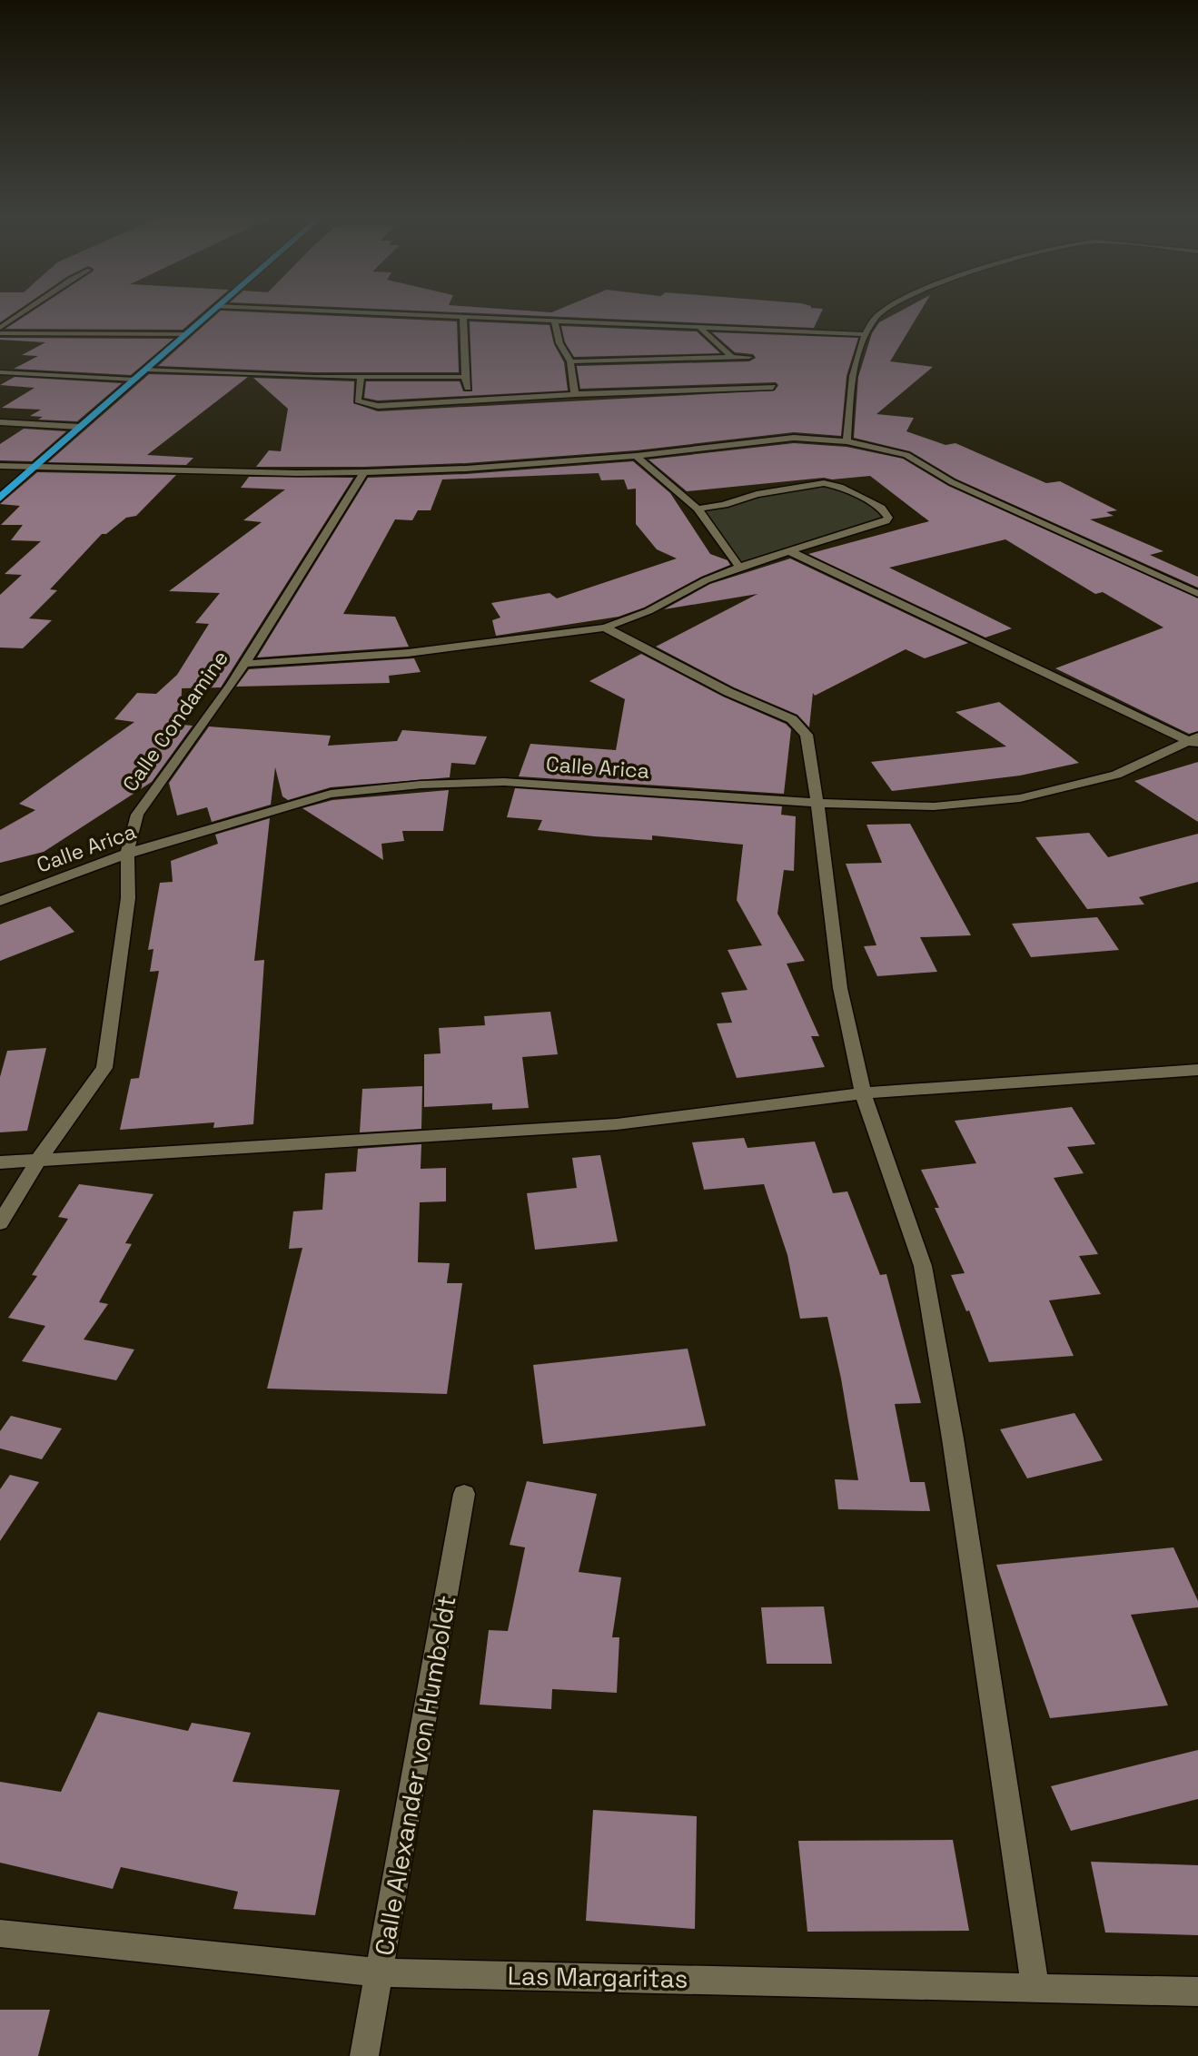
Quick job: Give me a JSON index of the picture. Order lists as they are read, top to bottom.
{
  "streets": {
    "street": [
      "Calle Condamine",
      "Calle Arica",
      "Calle Alexander von Humboldt",
      "Las Margaritas"
    ]
  },
  "crossings": [
    ["Calle Condamine", "Calle Arica"],
    ["Calle Alexander von Humboldt", "Las Margaritas"]
  ]
}
